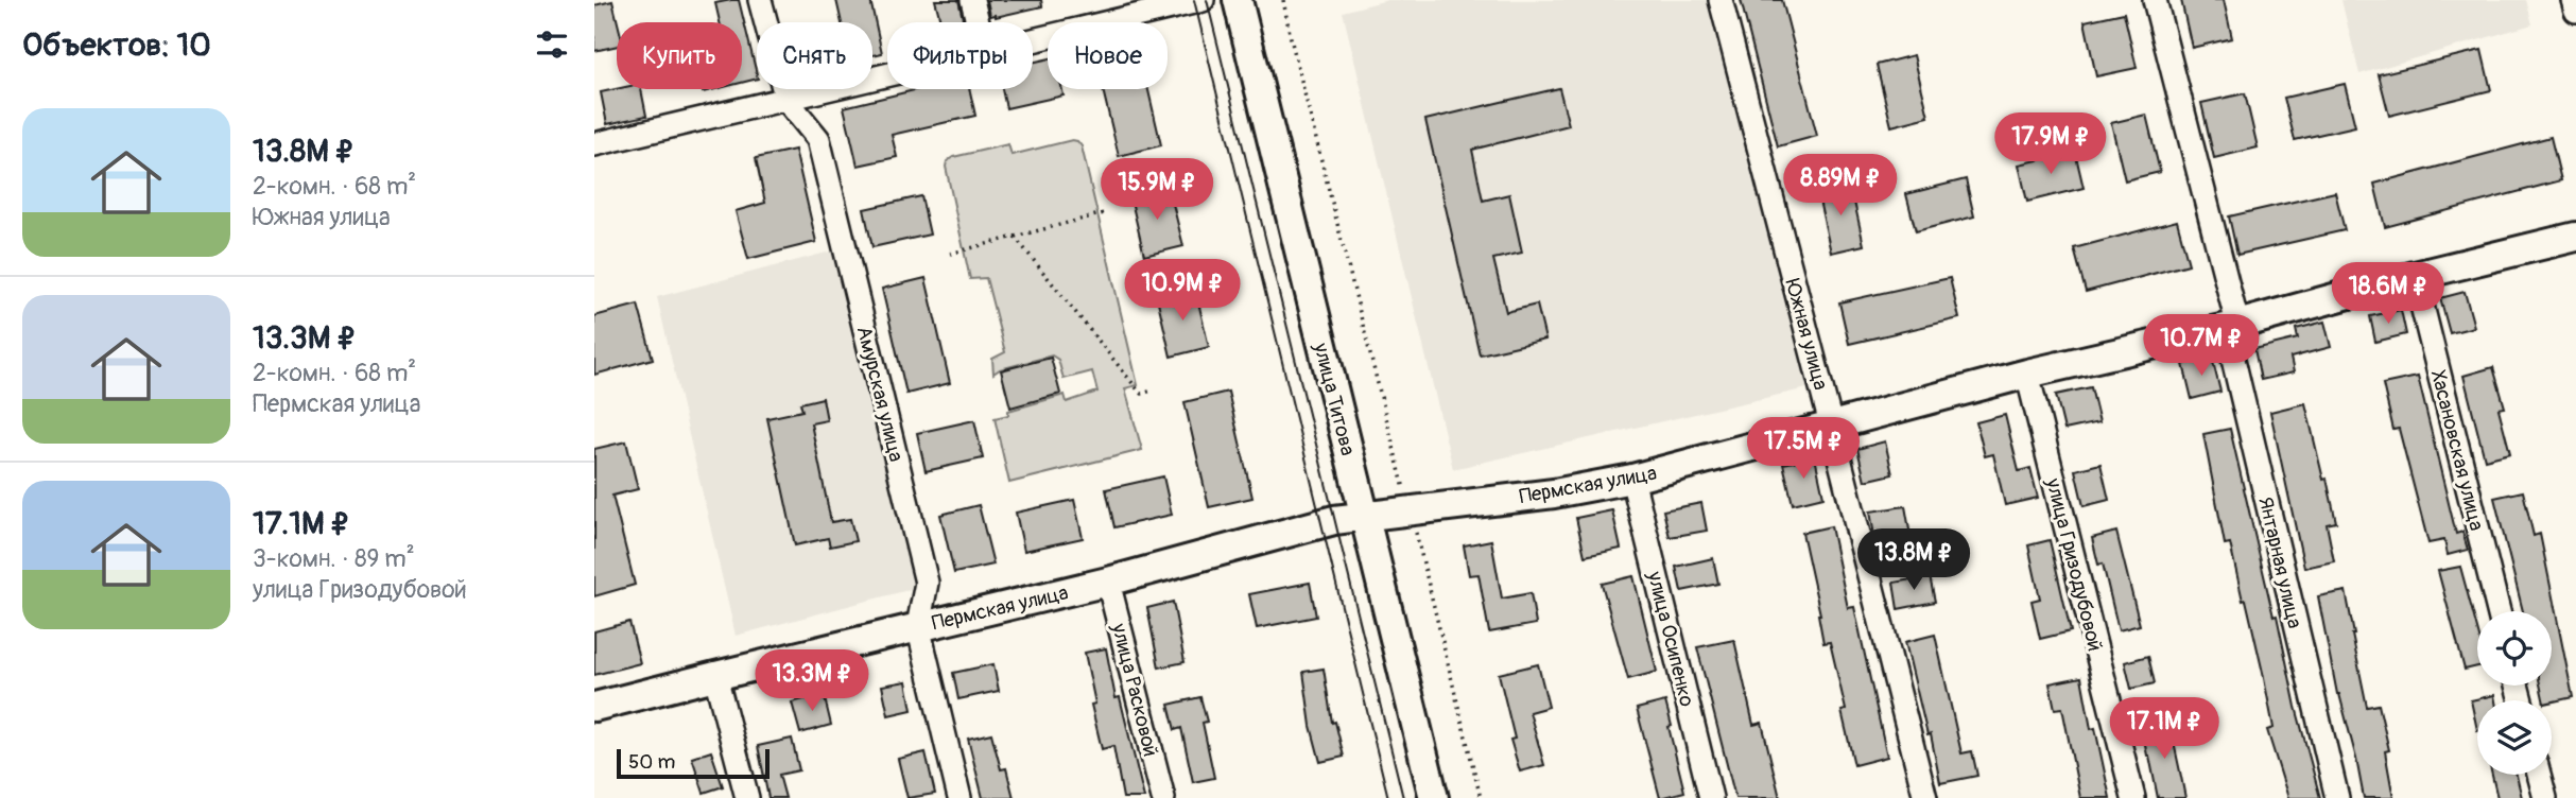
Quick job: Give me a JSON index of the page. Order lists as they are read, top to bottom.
{
  "streets": {
    "street": [
      "Южная улица",
      "Амурская улица",
      "улица Титова",
      "Хасановская улица",
      "Пермская улица",
      "Янтарная улица",
      "улица Гризодубовой",
      "улица Осипенко",
      "улица Расковой"
    ]
  },
  "crossings": [
    ["Южная улица", "Пермская улица"],
    ["Амурская улица", "Пермская улица"],
    ["улица Титова", "Пермская улица"],
    ["Хасановская улица", "Пермская улица"],
    ["Пермская улица", "Янтарная улица"],
    ["Пермская улица", "улица Гризодубовой"],
    ["Пермская улица", "улица Осипенко"],
    ["Пермская улица", "улица Расковой"]
  ],
  "scale_bar": "50 m",
  "page": {
    "heading": "Объектов: 10",
    "chip": [
      "Купить",
      "Снять",
      "Фильтры",
      "Новое"
    ],
    "list": [
      {
        "name": "13.8M ₽",
        "note": "2-комн. · 68 m² · Южная улица"
      },
      {
        "name": "13.3M ₽",
        "note": "2-комн. · 68 m² · Пермская улица"
      },
      {
        "name": "17.1M ₽",
        "note": "3-комн. · 89 m² · улица Гризодубовой"
      }
    ],
    "price": [
      "17.9M ₽",
      "8.89M ₽",
      "15.9M ₽",
      "10.9M ₽",
      "18.6M ₽",
      "10.7M ₽",
      "17.5M ₽",
      "13.8M ₽",
      "13.3M ₽",
      "17.1M ₽"
    ],
    "scale": "50 m"
  }
}
